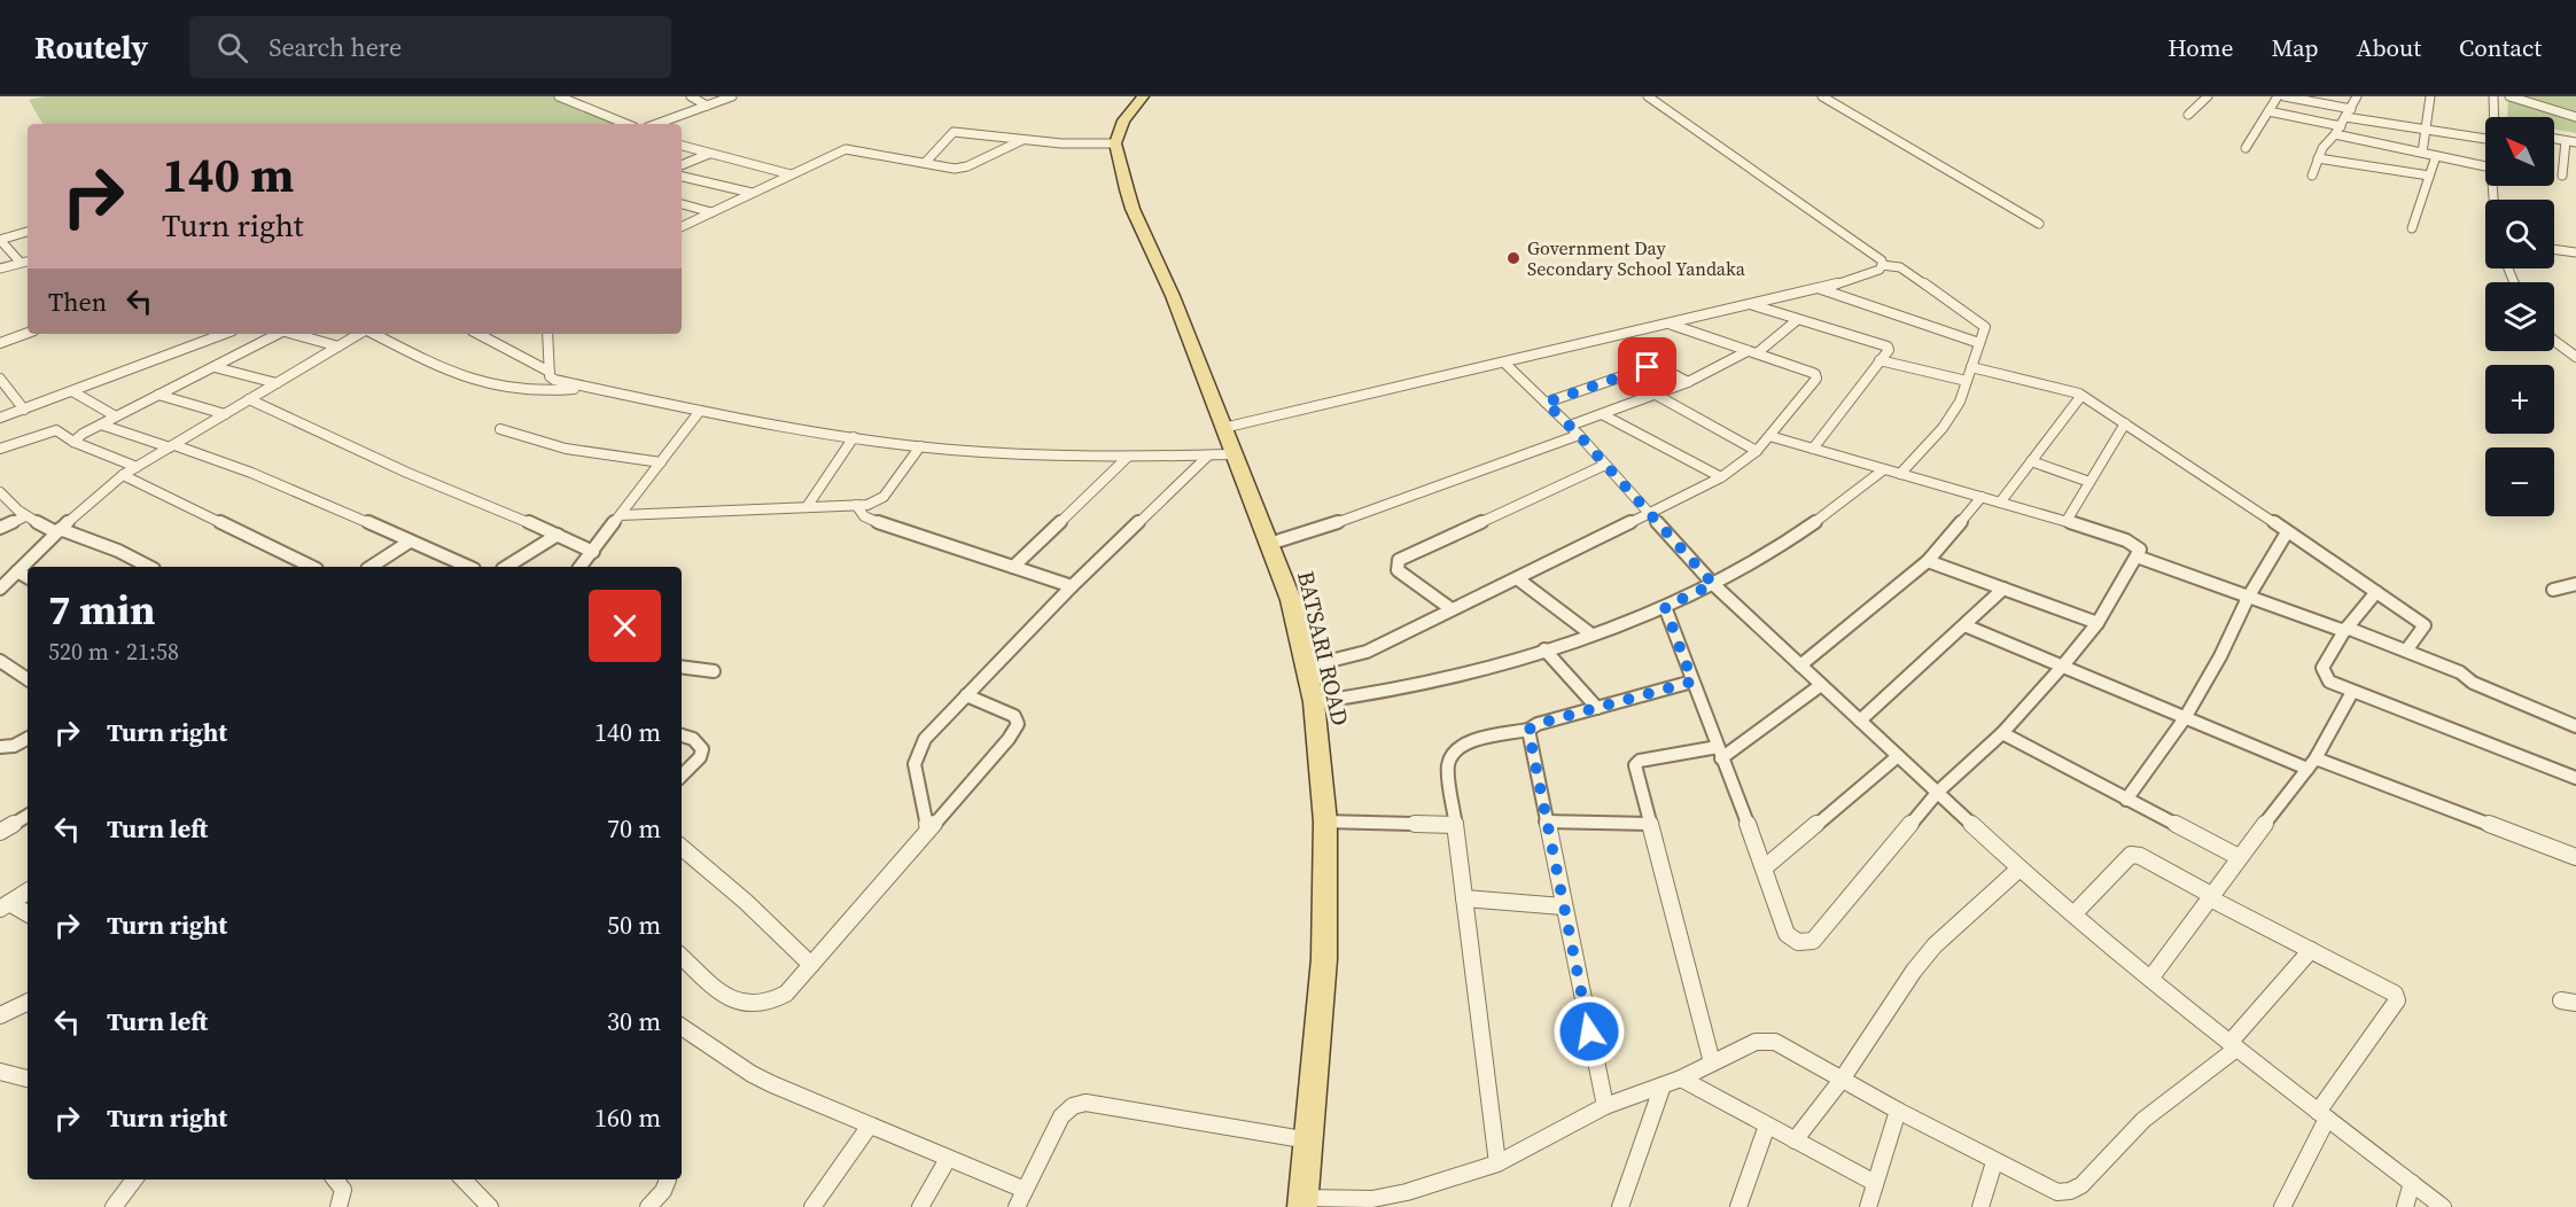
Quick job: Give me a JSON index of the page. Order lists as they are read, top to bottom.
{
  "streets": {
    "main road": ["BATSARI ROAD"]
  },
  "places": ["Government Day Secondary School Yandaka"],
  "north": "top left",
  "page": {
    "header": "Routely",
    "search": "Search here",
    "nav": [
      "Home",
      "Map",
      "About",
      "Contact"
    ],
    "map_buttons": ["+", "−"],
    "turn": ["140 m", "Turn right"],
    "then": "Then",
    "heading": ["7 min", "520 m · 21:58"],
    "list": [
      {
        "name": "Turn right",
        "value": "140 m"
      },
      {
        "name": "Turn left",
        "value": "70 m"
      },
      {
        "name": "Turn right",
        "value": "50 m"
      },
      {
        "name": "Turn left",
        "value": "30 m"
      },
      {
        "name": "Turn right",
        "value": "160 m"
      }
    ]
  }
}
